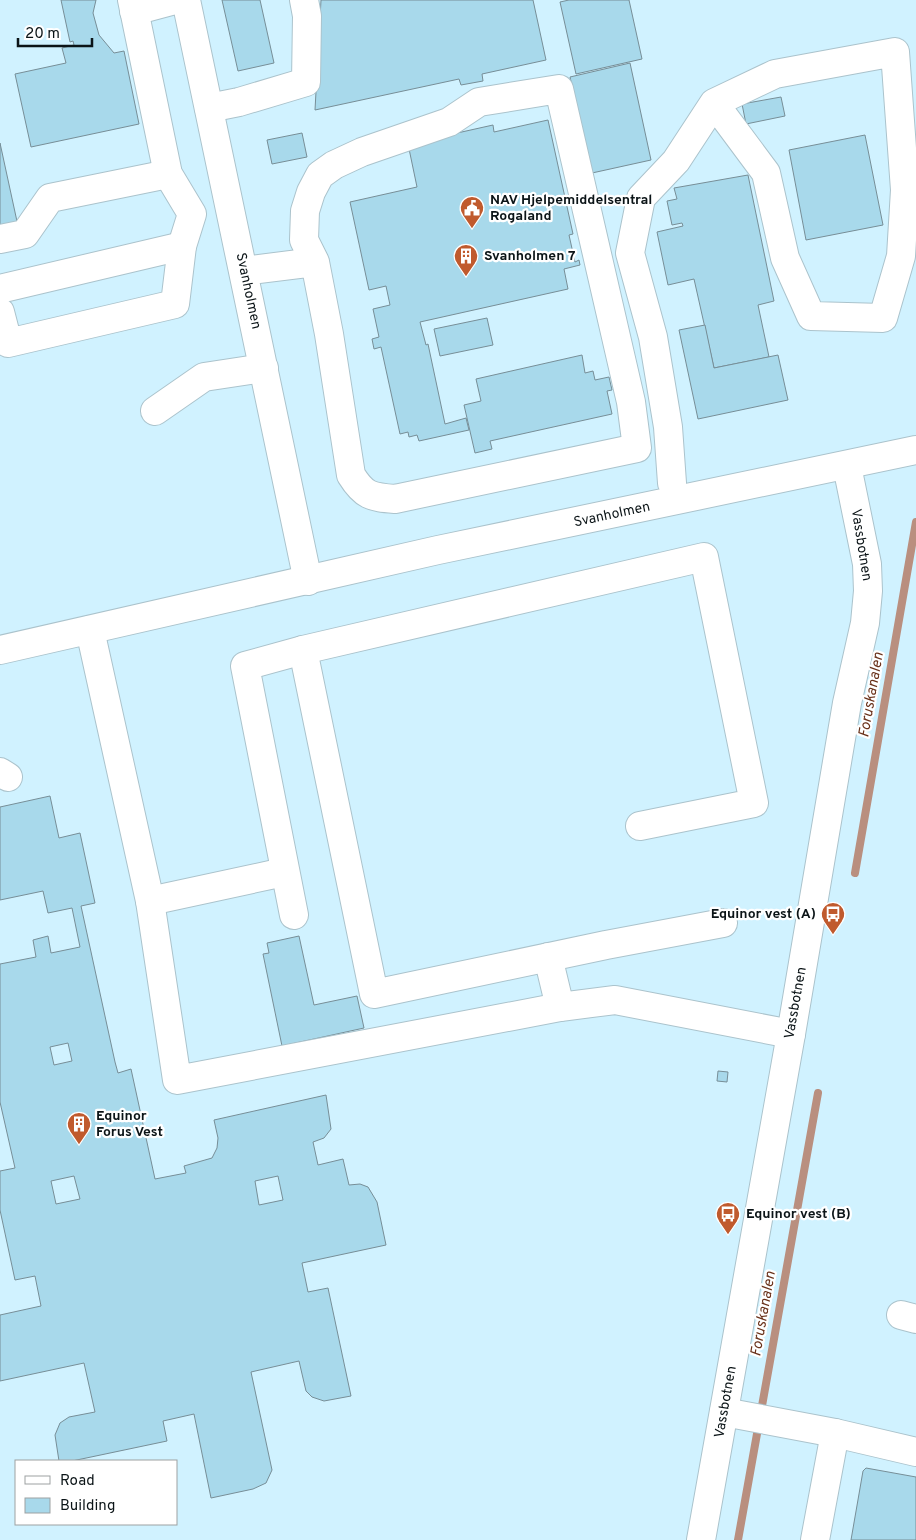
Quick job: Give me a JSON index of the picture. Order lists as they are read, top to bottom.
{
  "streets": {
    "street": ["Svanholmen", "Vassbotnen"]
  },
  "crossings": [
    ["Svanholmen", "Vassbotnen"]
  ],
  "water": ["Foruskanalen"],
  "places": {
    "public building": ["NAV Hjelpemiddelsentral Rogaland"],
    "building": ["Svanholmen 7", "Equinor Forus Vest"],
    "bus stop": ["Equinor vest (A)", "Equinor vest (B)"]
  },
  "legend": ["Road", "Building"],
  "scale_bar": "20 m"
}
